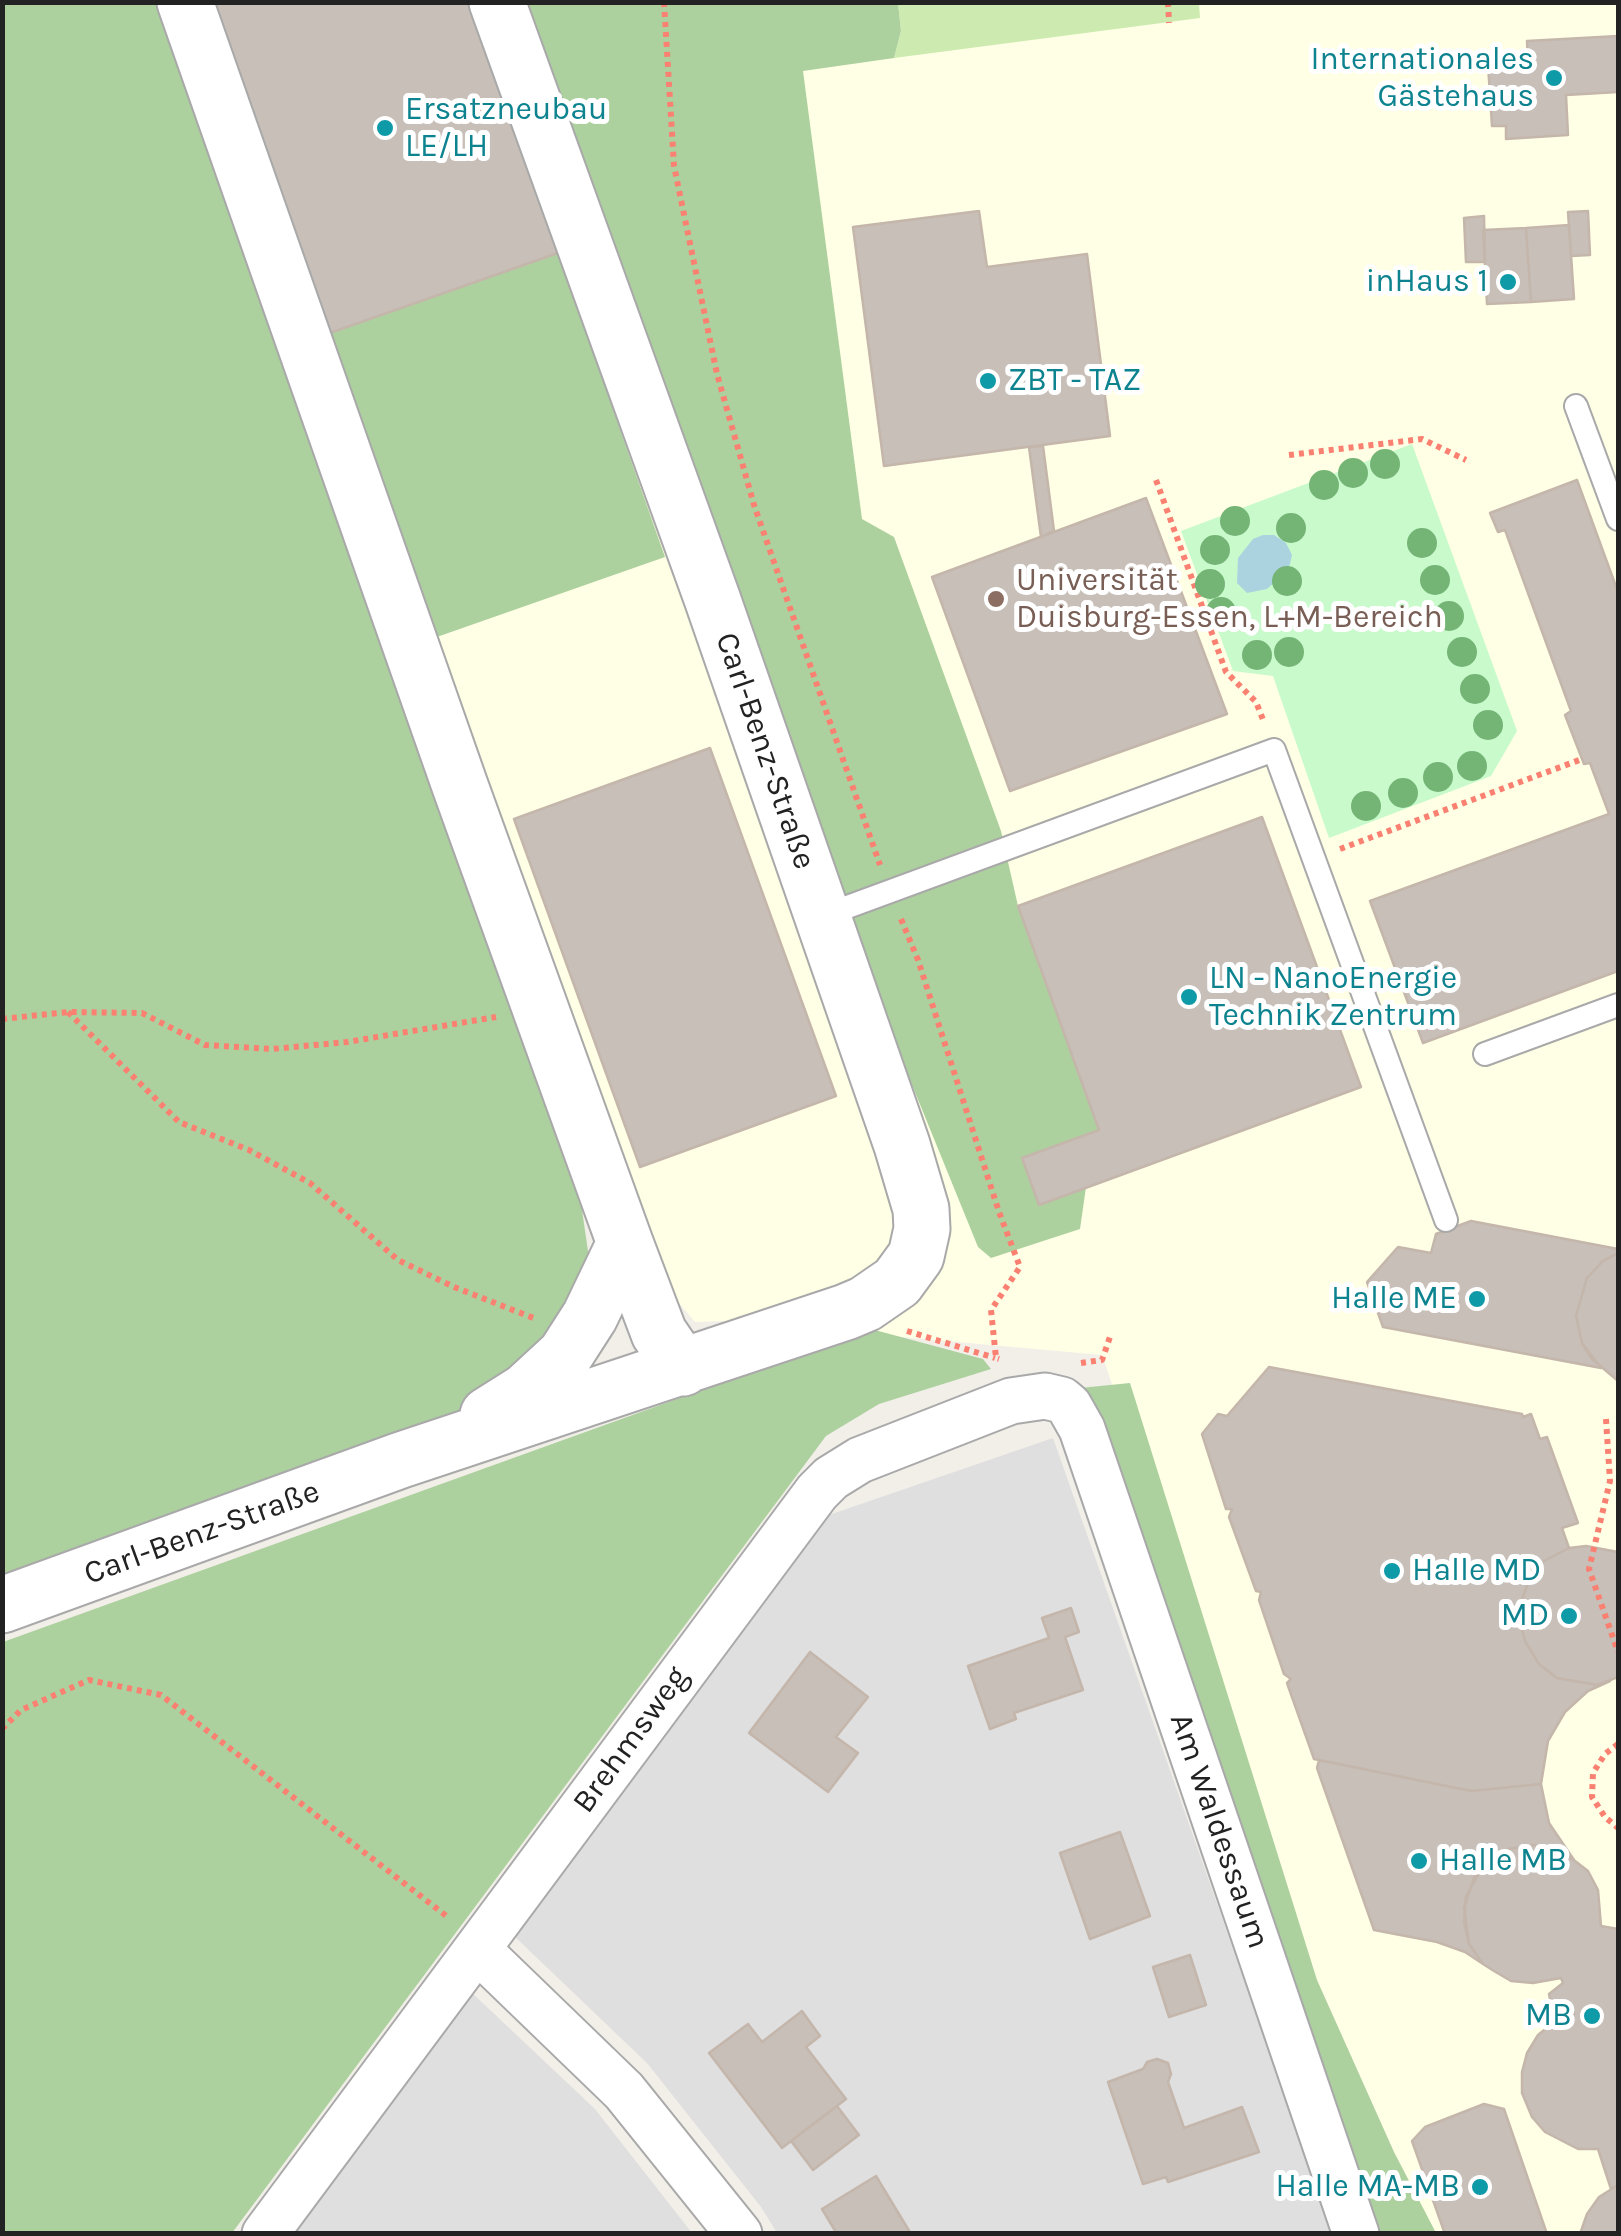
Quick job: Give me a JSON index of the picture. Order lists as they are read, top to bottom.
{
  "streets": {
    "street": ["Carl-Benz-Straße", "Brehmsweg", "Am Waldessaum"]
  },
  "crossings": [
    ["Brehmsweg", "Am Waldessaum"]
  ],
  "places": [
    "Internationales Gästehaus",
    "Ersatzneubau LE/LH",
    "inHaus 1",
    "ZBT - TAZ",
    "Universität Duisburg-Essen, L+M-Bereich",
    "LN - NanoEnergie Technik Zentrum",
    "Halle ME",
    "Halle MD",
    "MD",
    "Halle MB",
    "MB",
    "Halle MA-MB"
  ]
}
